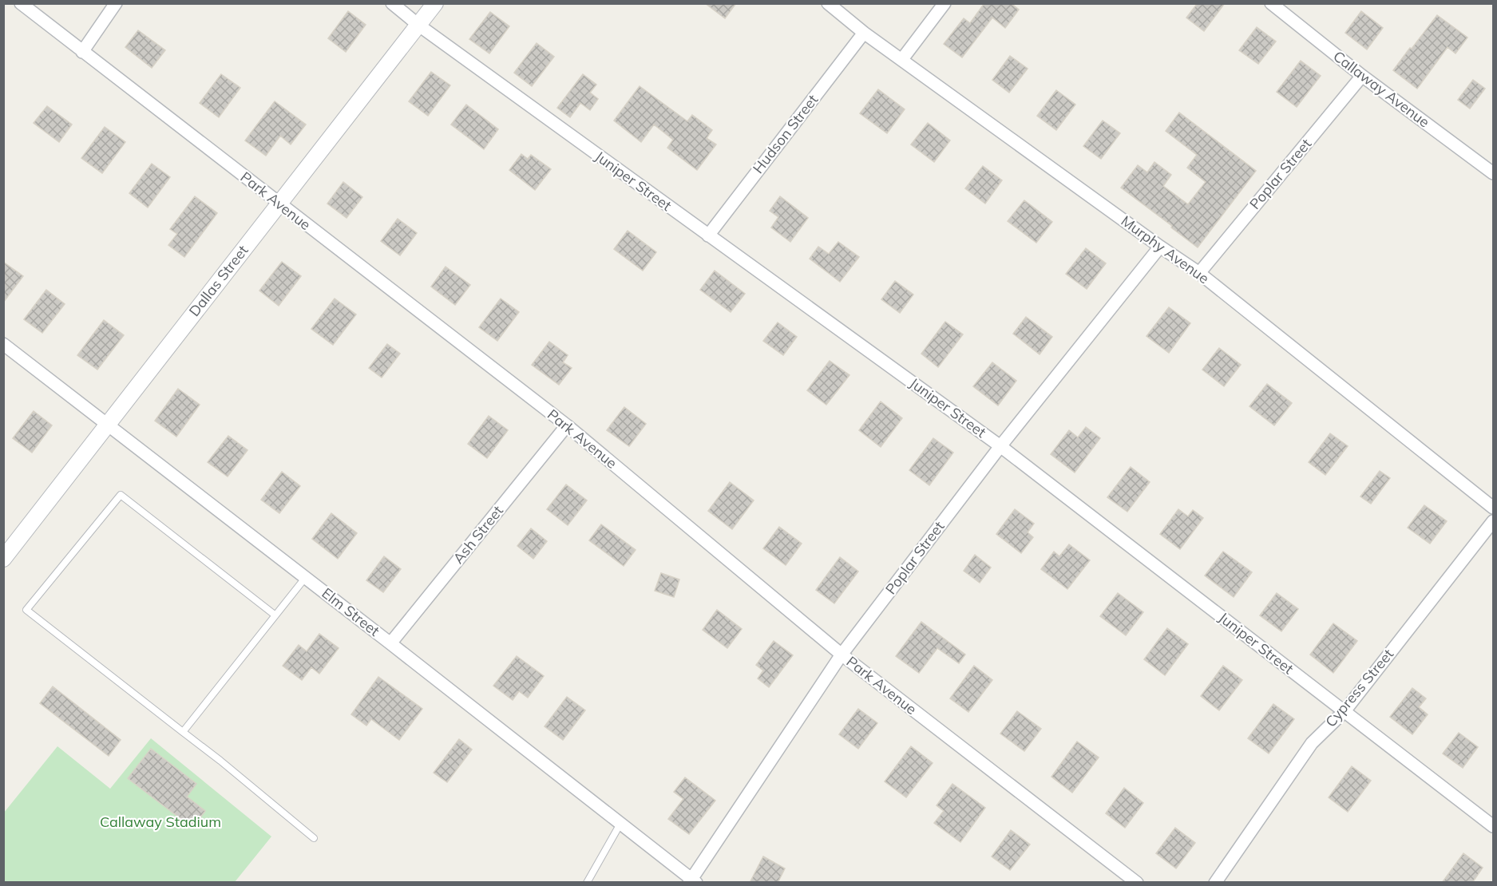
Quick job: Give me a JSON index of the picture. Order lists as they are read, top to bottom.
{
  "streets": {
    "street": [
      "Callaway Avenue",
      "Hudson Street",
      "Poplar Street",
      "Juniper Street",
      "Park Avenue",
      "Murphy Avenue",
      "Dallas Street",
      "Ash Street",
      "Elm Street",
      "Cypress Street"
    ]
  },
  "crossings": [
    ["Callaway Avenue", "Poplar Street"],
    ["Hudson Street", "Juniper Street"],
    ["Hudson Street", "Murphy Avenue"],
    ["Poplar Street", "Juniper Street"],
    ["Poplar Street", "Park Avenue"],
    ["Poplar Street", "Murphy Avenue"],
    ["Poplar Street", "Elm Street"],
    ["Juniper Street", "Dallas Street"],
    ["Juniper Street", "Cypress Street"],
    ["Park Avenue", "Dallas Street"],
    ["Park Avenue", "Ash Street"],
    ["Dallas Street", "Elm Street"],
    ["Ash Street", "Elm Street"]
  ],
  "parks": ["Callaway Stadium"]
}
